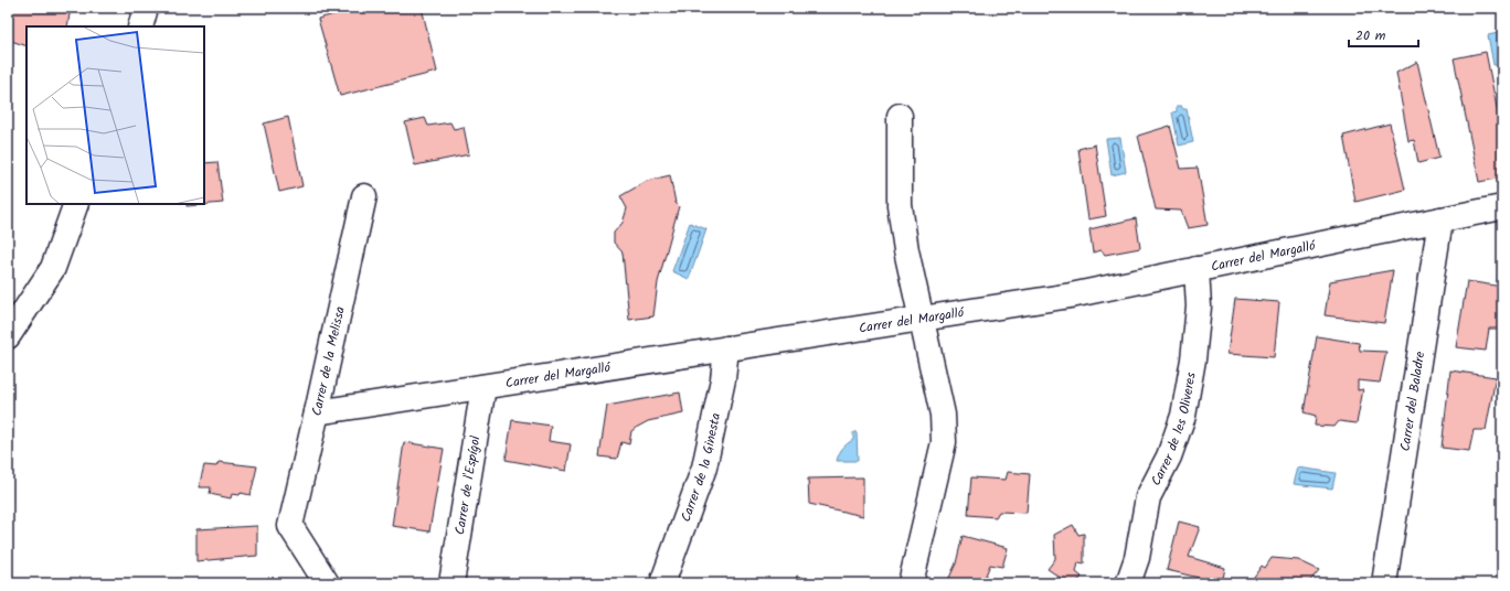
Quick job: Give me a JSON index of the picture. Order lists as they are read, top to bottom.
{
  "streets": {
    "street": [
      "Carrer del Margalló",
      "Carrer de la Melissa",
      "Carrer del Baladre",
      "Carrer de les Oliveres",
      "Carrer de la Ginesta",
      "Carrer de l'Espígol"
    ]
  },
  "crossings": [
    ["Carrer del Margalló", "Carrer de la Melissa"],
    ["Carrer del Margalló", "Carrer del Baladre"],
    ["Carrer del Margalló", "Carrer de les Oliveres"],
    ["Carrer del Margalló", "Carrer de la Ginesta"],
    ["Carrer del Margalló", "Carrer de l'Espígol"]
  ],
  "scale_bar": "20 m"
}
